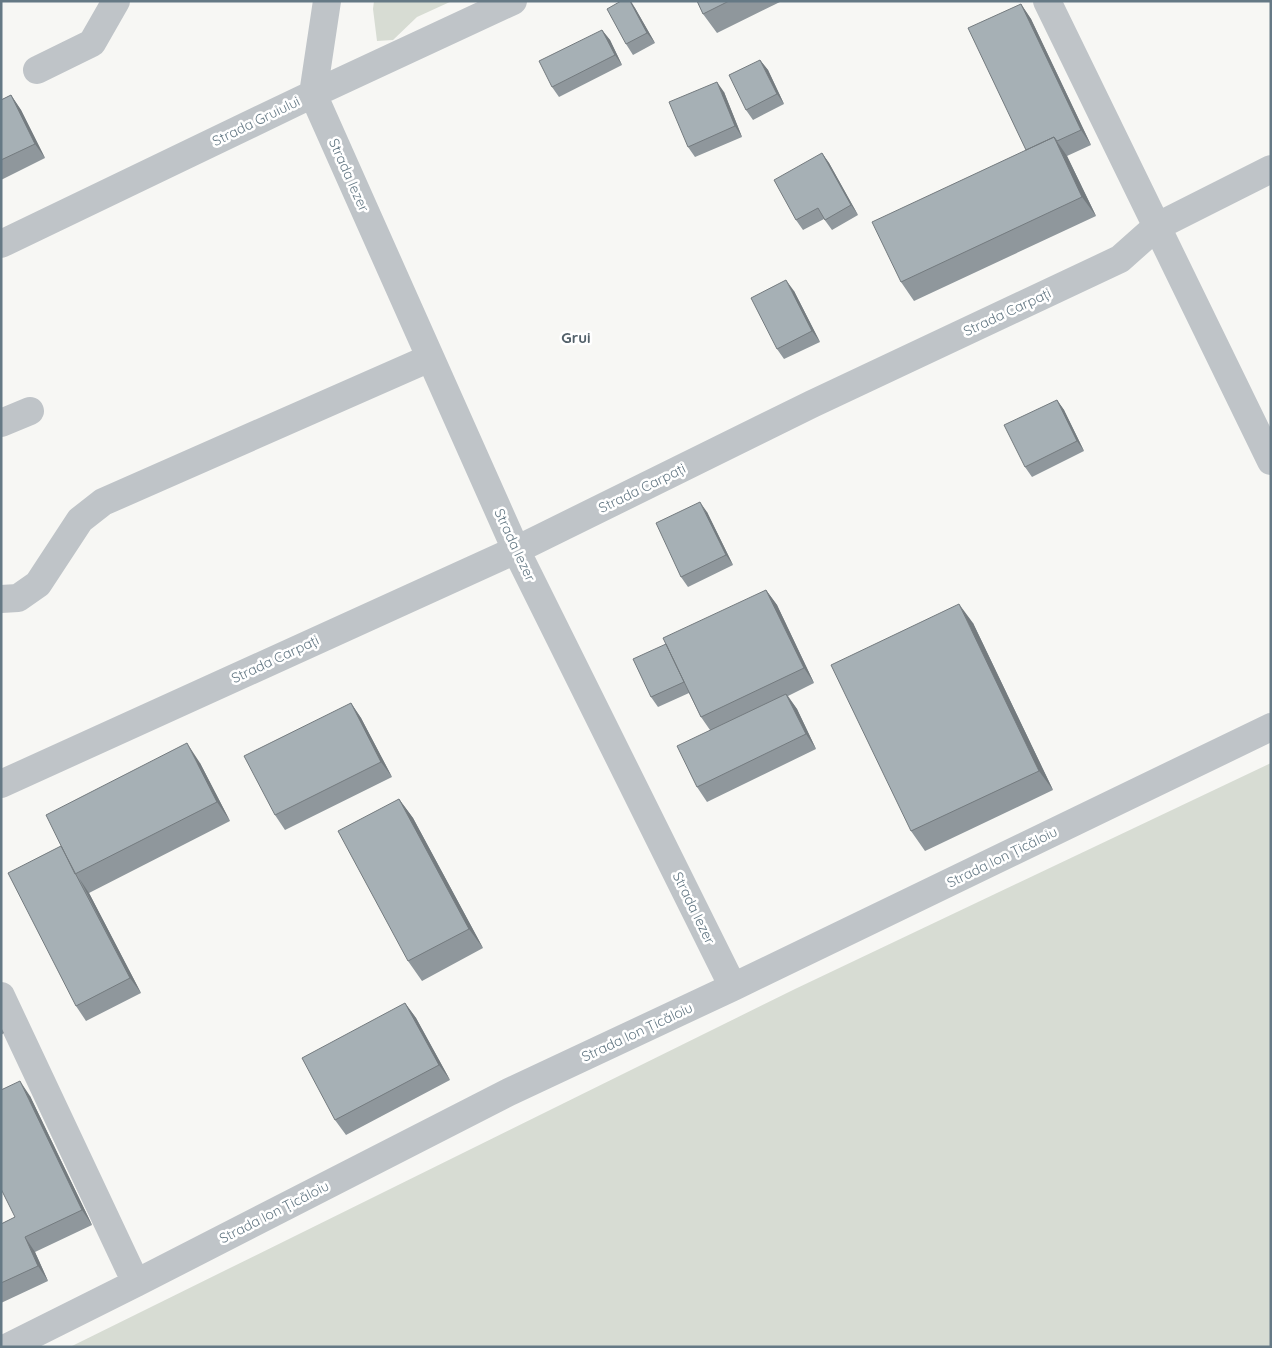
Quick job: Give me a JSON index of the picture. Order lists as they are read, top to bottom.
{
  "streets": {
    "street": [
      "Strada Gruiului",
      "Strada Iezer",
      "Strada Carpați",
      "Strada Ion Țicăloiu"
    ]
  },
  "crossings": [
    ["Strada Gruiului", "Strada Iezer"],
    ["Strada Iezer", "Strada Carpați"],
    ["Strada Iezer", "Strada Ion Țicăloiu"]
  ],
  "districts": ["Grui"]
}
